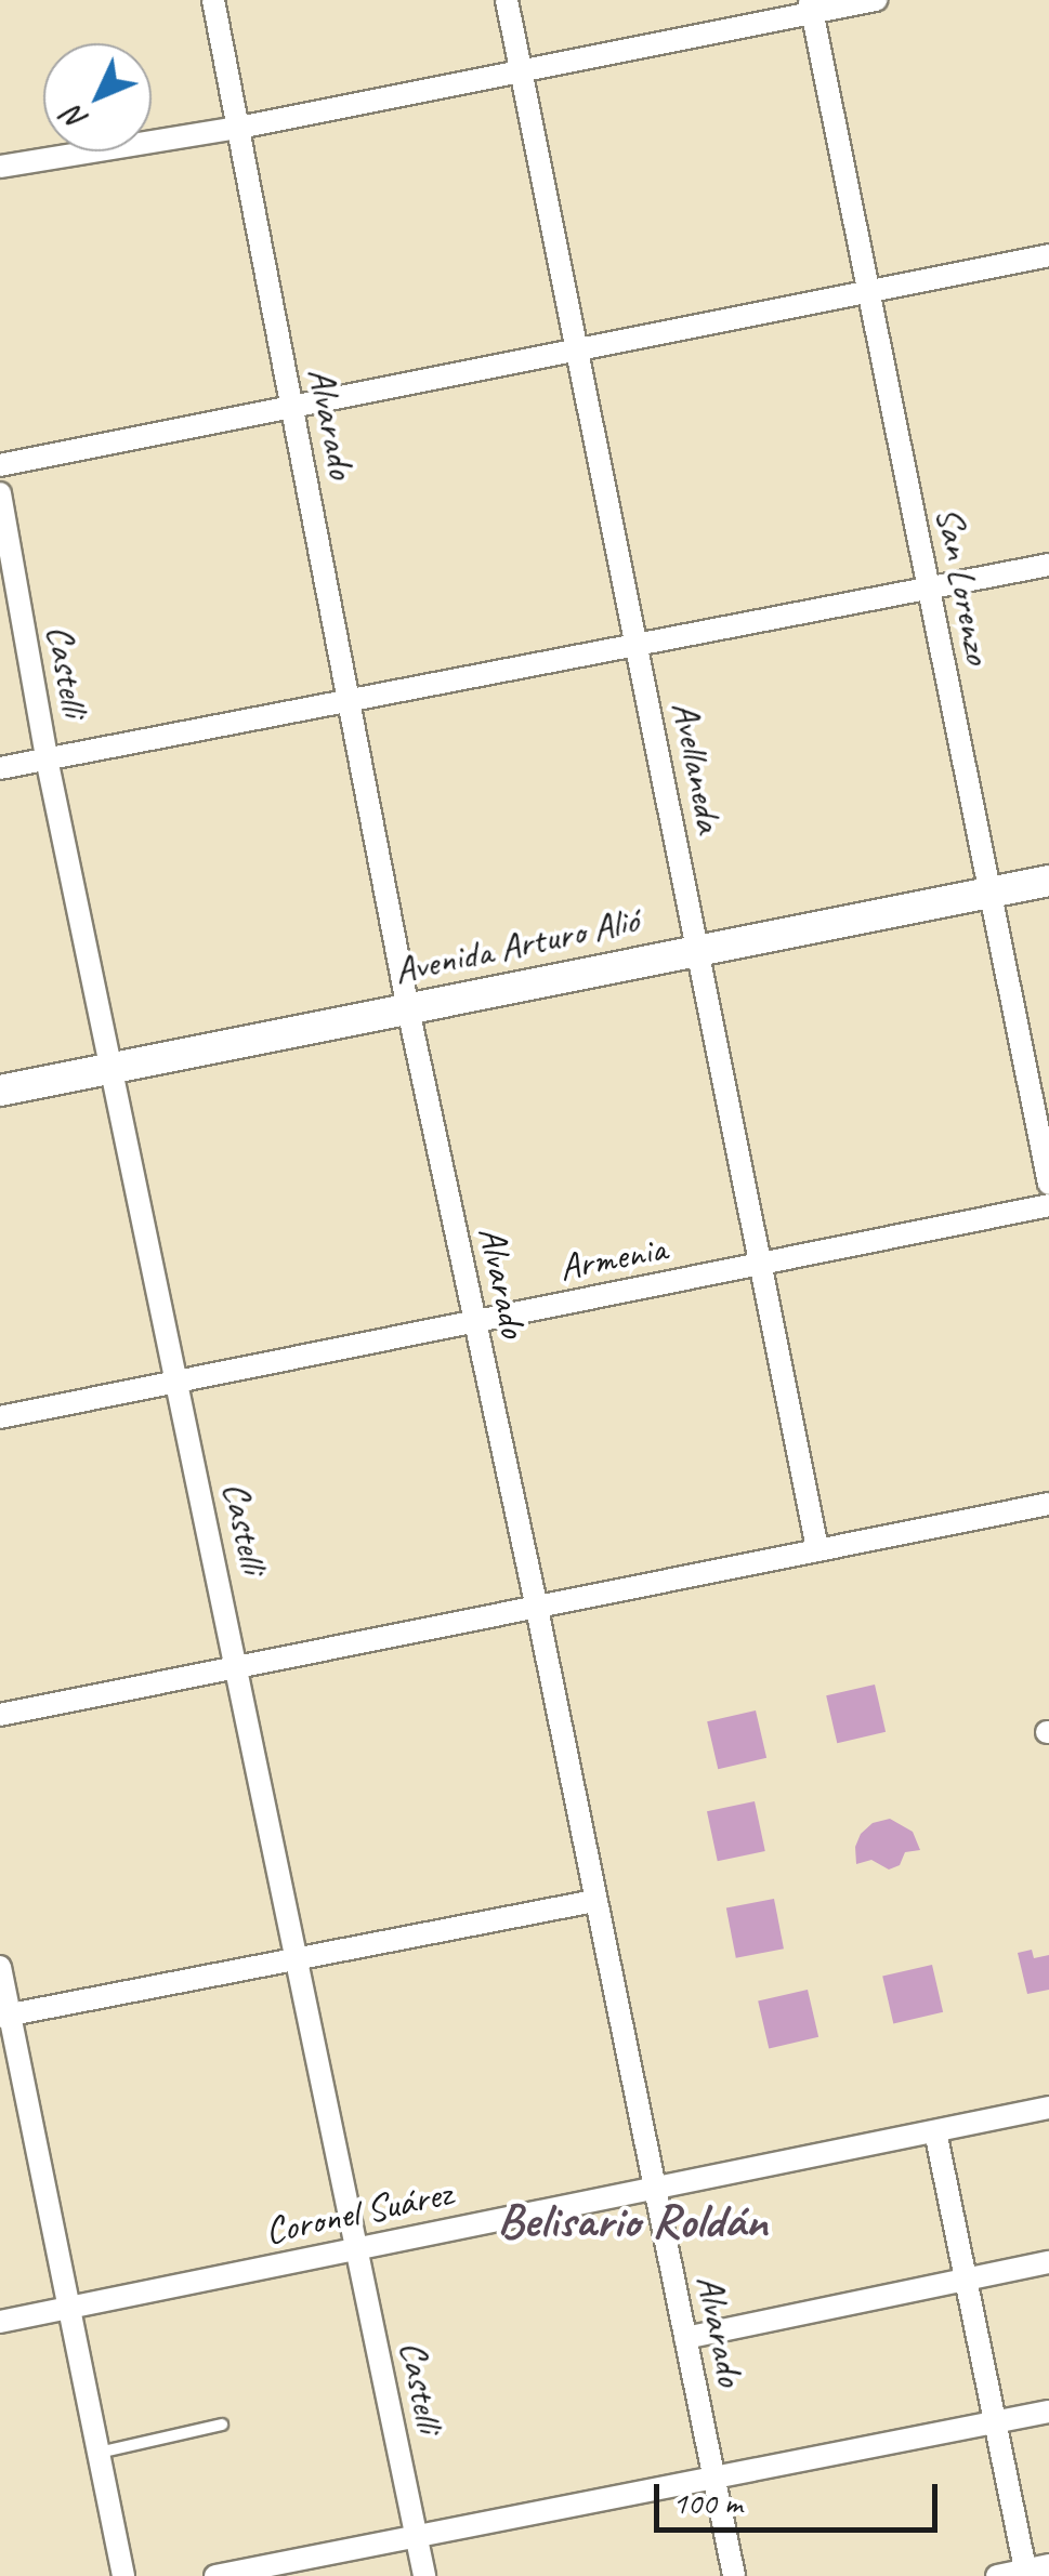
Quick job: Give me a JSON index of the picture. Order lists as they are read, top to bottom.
{
  "streets": {
    "main road": ["Avenida Arturo Alió"],
    "street": [
      "Alvarado",
      "San Lorenzo",
      "Castelli",
      "Avellaneda",
      "Armenia",
      "Coronel Suárez"
    ]
  },
  "crossings": [
    ["Alvarado", "Avenida Arturo Alió"],
    ["Alvarado", "Armenia"],
    ["Alvarado", "Coronel Suárez"],
    ["San Lorenzo", "Avenida Arturo Alió"],
    ["Castelli", "Avenida Arturo Alió"],
    ["Castelli", "Armenia"],
    ["Castelli", "Coronel Suárez"],
    ["Avellaneda", "Avenida Arturo Alió"],
    ["Avellaneda", "Armenia"]
  ],
  "districts": ["Belisario Roldán"],
  "scale_bar": "100 m",
  "north": "bottom left"
}
